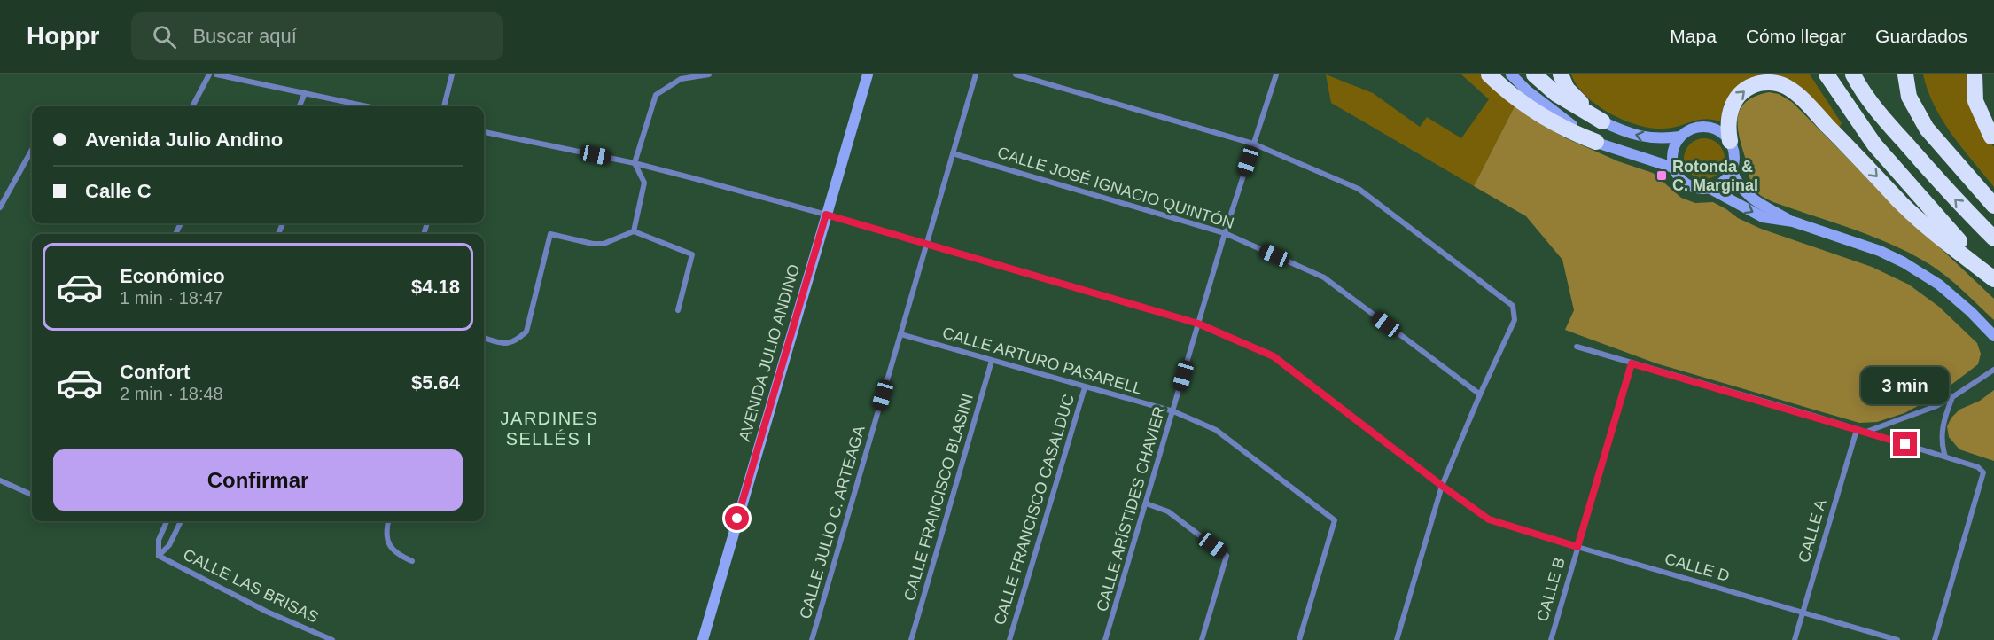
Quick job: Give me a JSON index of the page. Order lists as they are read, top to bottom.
{
  "streets": {
    "street": [
      "CALLE JOSÉ IGNACIO QUINTÓN",
      "AVENIDA JULIO ANDINO",
      "CALLE ARTURO PASARELL",
      "CALLE FRANCISCO BLASINI",
      "CALLE ARÍSTIDES CHAVIER",
      "CALLE FRANCISCO CASALDUC",
      "CALLE JULIO C. ARTEAGA",
      "CALLE A",
      "CALLE D",
      "CALLE LAS BRISAS",
      "CALLE B"
    ]
  },
  "crossings": [
    ["CALLE JOSÉ IGNACIO QUINTÓN", "CALLE ARÍSTIDES CHAVIER"],
    ["CALLE JOSÉ IGNACIO QUINTÓN", "CALLE JULIO C. ARTEAGA"],
    ["AVENIDA JULIO ANDINO", "CALLE D"],
    ["CALLE ARTURO PASARELL", "CALLE FRANCISCO BLASINI"],
    ["CALLE ARTURO PASARELL", "CALLE ARÍSTIDES CHAVIER"],
    ["CALLE ARTURO PASARELL", "CALLE FRANCISCO CASALDUC"],
    ["CALLE ARTURO PASARELL", "CALLE JULIO C. ARTEAGA"],
    ["CALLE ARÍSTIDES CHAVIER", "CALLE D"],
    ["CALLE JULIO C. ARTEAGA", "CALLE D"],
    ["CALLE A", "CALLE D"],
    ["CALLE D", "CALLE B"]
  ],
  "districts": ["JARDINES SELLÉS I"],
  "places": {
    "transit": ["Rotonda & C. Marginal"]
  },
  "page": {
    "header": "Hoppr",
    "search": "Buscar aquí",
    "nav": ["Mapa", "Cómo llegar", "Guardados"],
    "banner": ["Avenida Julio Andino", "Calle C"],
    "list": [
      {
        "name": "Económico",
        "note": "1 min · 18:47",
        "value": "$4.18"
      },
      {
        "name": "Confort",
        "note": "2 min · 18:48",
        "value": "$5.64"
      }
    ],
    "bubble": "3 min",
    "buttons": "Confirmar"
  }
}
